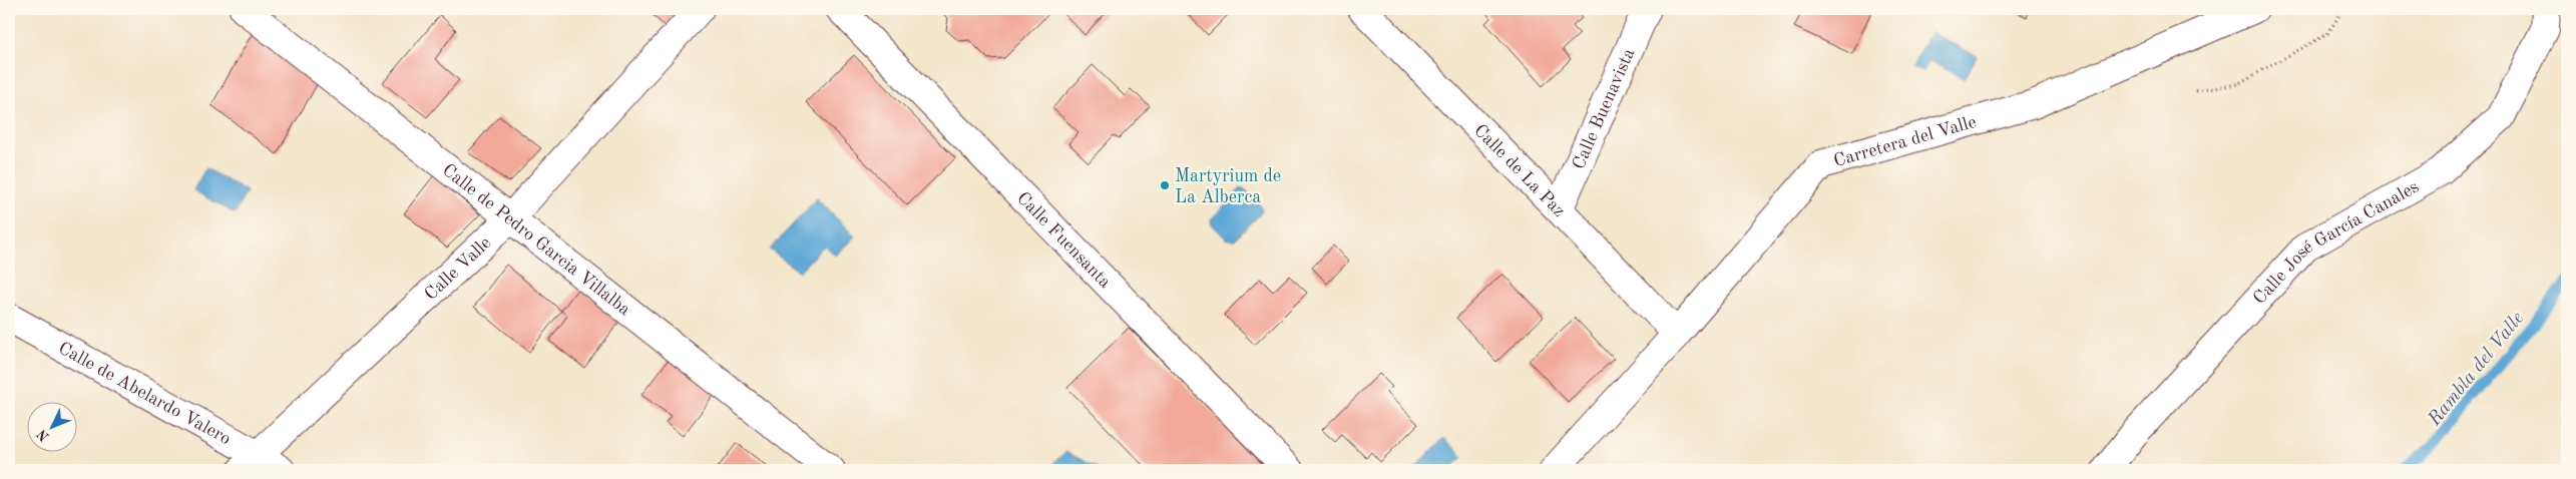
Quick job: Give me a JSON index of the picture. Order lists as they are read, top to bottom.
{
  "streets": {
    "street": [
      "Calle Buenavista",
      "Carretera del Valle",
      "Calle de La Paz",
      "Calle Fuensanta",
      "Calle de Pedro Garcia Villalba",
      "Calle José García Canales",
      "Calle Valle",
      "Calle de Abelardo Valero"
    ]
  },
  "crossings": [
    ["Calle Buenavista", "Calle de La Paz"],
    ["Carretera del Valle", "Calle de La Paz"],
    ["Calle de Pedro Garcia Villalba", "Calle Valle"],
    ["Calle Valle", "Calle de Abelardo Valero"]
  ],
  "water": ["Rambla del Valle"],
  "places": ["Martyrium de La Alberca"],
  "north": "bottom left"
}
